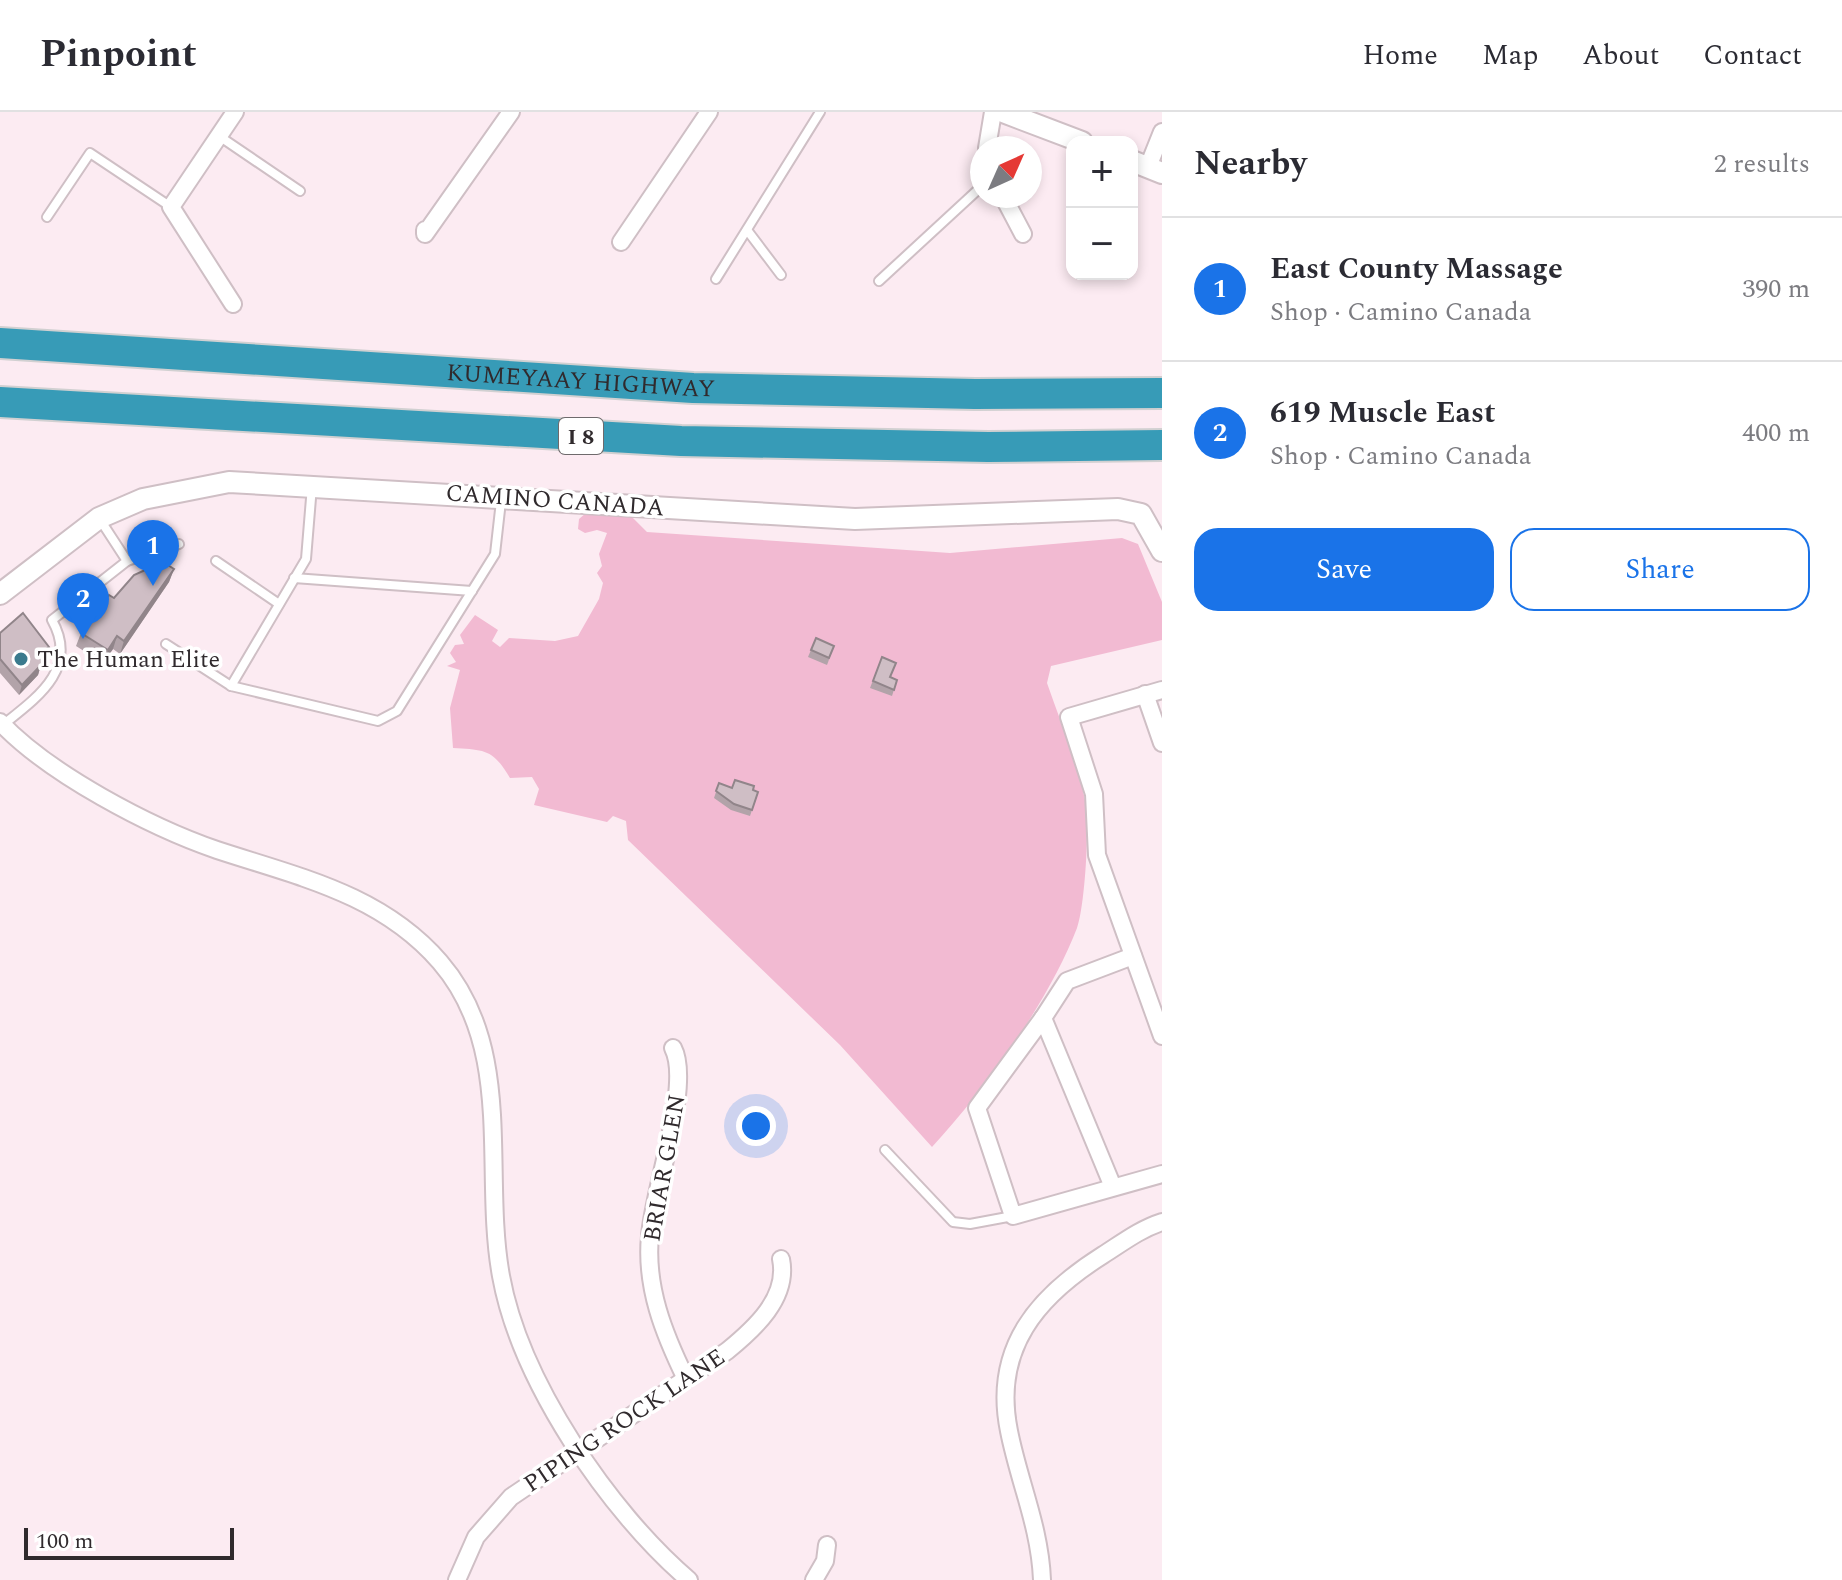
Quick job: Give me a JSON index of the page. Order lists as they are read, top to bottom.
{
  "streets": {
    "highway": ["KUMEYAAY HIGHWAY", "I 8"],
    "street": ["CAMINO CANADA", "BRIAR GLEN", "PIPING ROCK LANE"]
  },
  "crossings": [
    ["BRIAR GLEN", "PIPING ROCK LANE"]
  ],
  "places": ["The Human Elite"],
  "scale_bar": "100 m",
  "north": "top right",
  "page": {
    "header": "Pinpoint",
    "nav": [
      "Home",
      "Map",
      "About",
      "Contact"
    ],
    "heading": ["Nearby", "2 results"],
    "map_buttons": ["+", "−"],
    "list": [
      {
        "mark": "1",
        "name": "East County Massage",
        "note": "Shop · Camino Canada",
        "value": "390 m"
      },
      {
        "mark": "2",
        "name": "619 Muscle East",
        "note": "Shop · Camino Canada",
        "value": "400 m"
      }
    ],
    "buttons": ["Save", "Share"],
    "pins": ["1", "2"],
    "scale": "100 m"
  }
}
